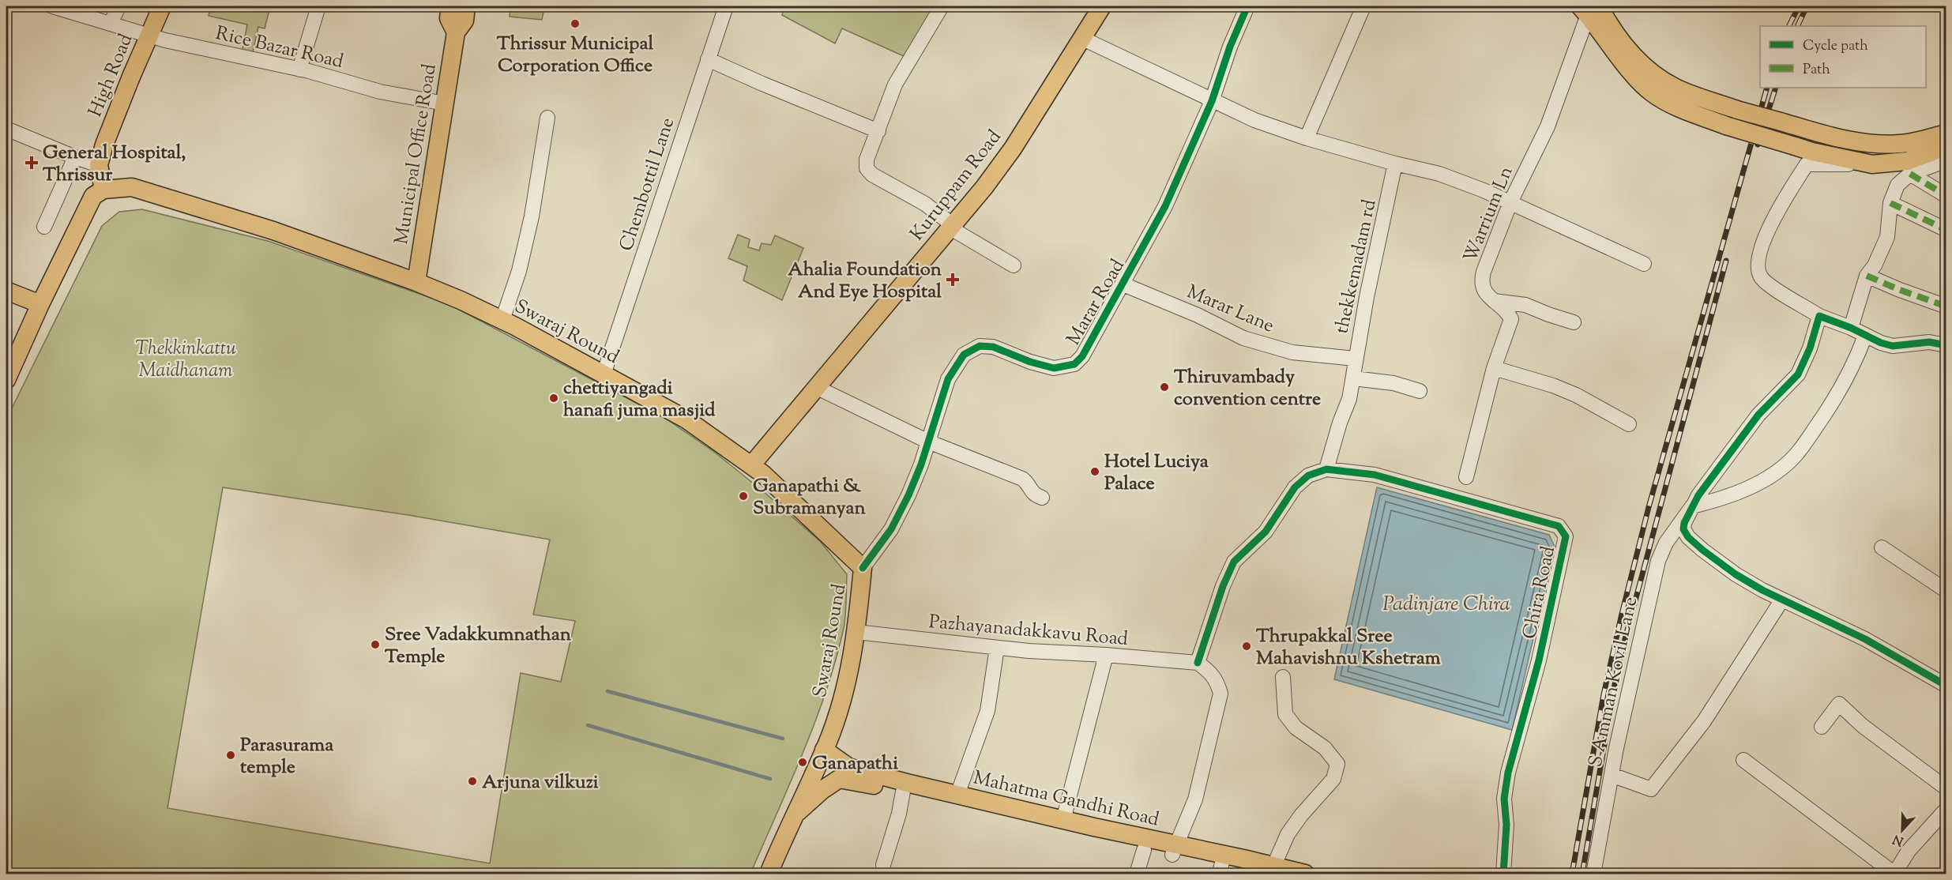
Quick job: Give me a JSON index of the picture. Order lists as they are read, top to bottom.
{
  "streets": {
    "main road": [
      "High Road",
      "Municipal Office Road",
      "Kuruppam Road",
      "Swaraj Round",
      "Mahatma Gandhi Road"
    ],
    "street": [
      "Rice Bazar Road",
      "Chembottil Lane",
      "Warrium Ln",
      "thekkemadam rd",
      "Marar Road",
      "Marar Lane",
      "Chira Road",
      "Pazhayanadakkavu Road",
      "S Amman Kovil Lane"
    ]
  },
  "crossings": [
    ["Rice Bazar Road", "High Road"],
    ["Rice Bazar Road", "Municipal Office Road"],
    ["High Road", "Swaraj Round"],
    ["Municipal Office Road", "Swaraj Round"],
    ["Chembottil Lane", "Swaraj Round"],
    ["Kuruppam Road", "Swaraj Round"],
    ["thekkemadam rd", "Marar Lane"],
    ["thekkemadam rd", "Chira Road"],
    ["Marar Road", "Marar Lane"],
    ["Marar Road", "Swaraj Round"],
    ["Swaraj Round", "Pazhayanadakkavu Road"],
    ["Swaraj Round", "Mahatma Gandhi Road"]
  ],
  "water": ["Padinjare Chira"],
  "parks": ["Thekkinkattu Maidhanam"],
  "places": {
    "other": [
      "Thrissur Municipal Corporation Office",
      "Thiruvambady convention centre",
      "chettiyangadi hanafi juma masjid",
      "Hotel Luciya Palace",
      "Ganapathi & Subramanyan",
      "Sree Vadakkumnathan Temple",
      "Thrupakkal Sree Mahavishnu Kshetram",
      "Parasurama temple",
      "Ganapathi",
      "Arjuna vilkuzi"
    ],
    "health": ["General Hospital, Thrissur", "Ahalia Foundation And Eye Hospital"]
  },
  "legend": ["Cycle path", "Path"],
  "north": "bottom"
}
